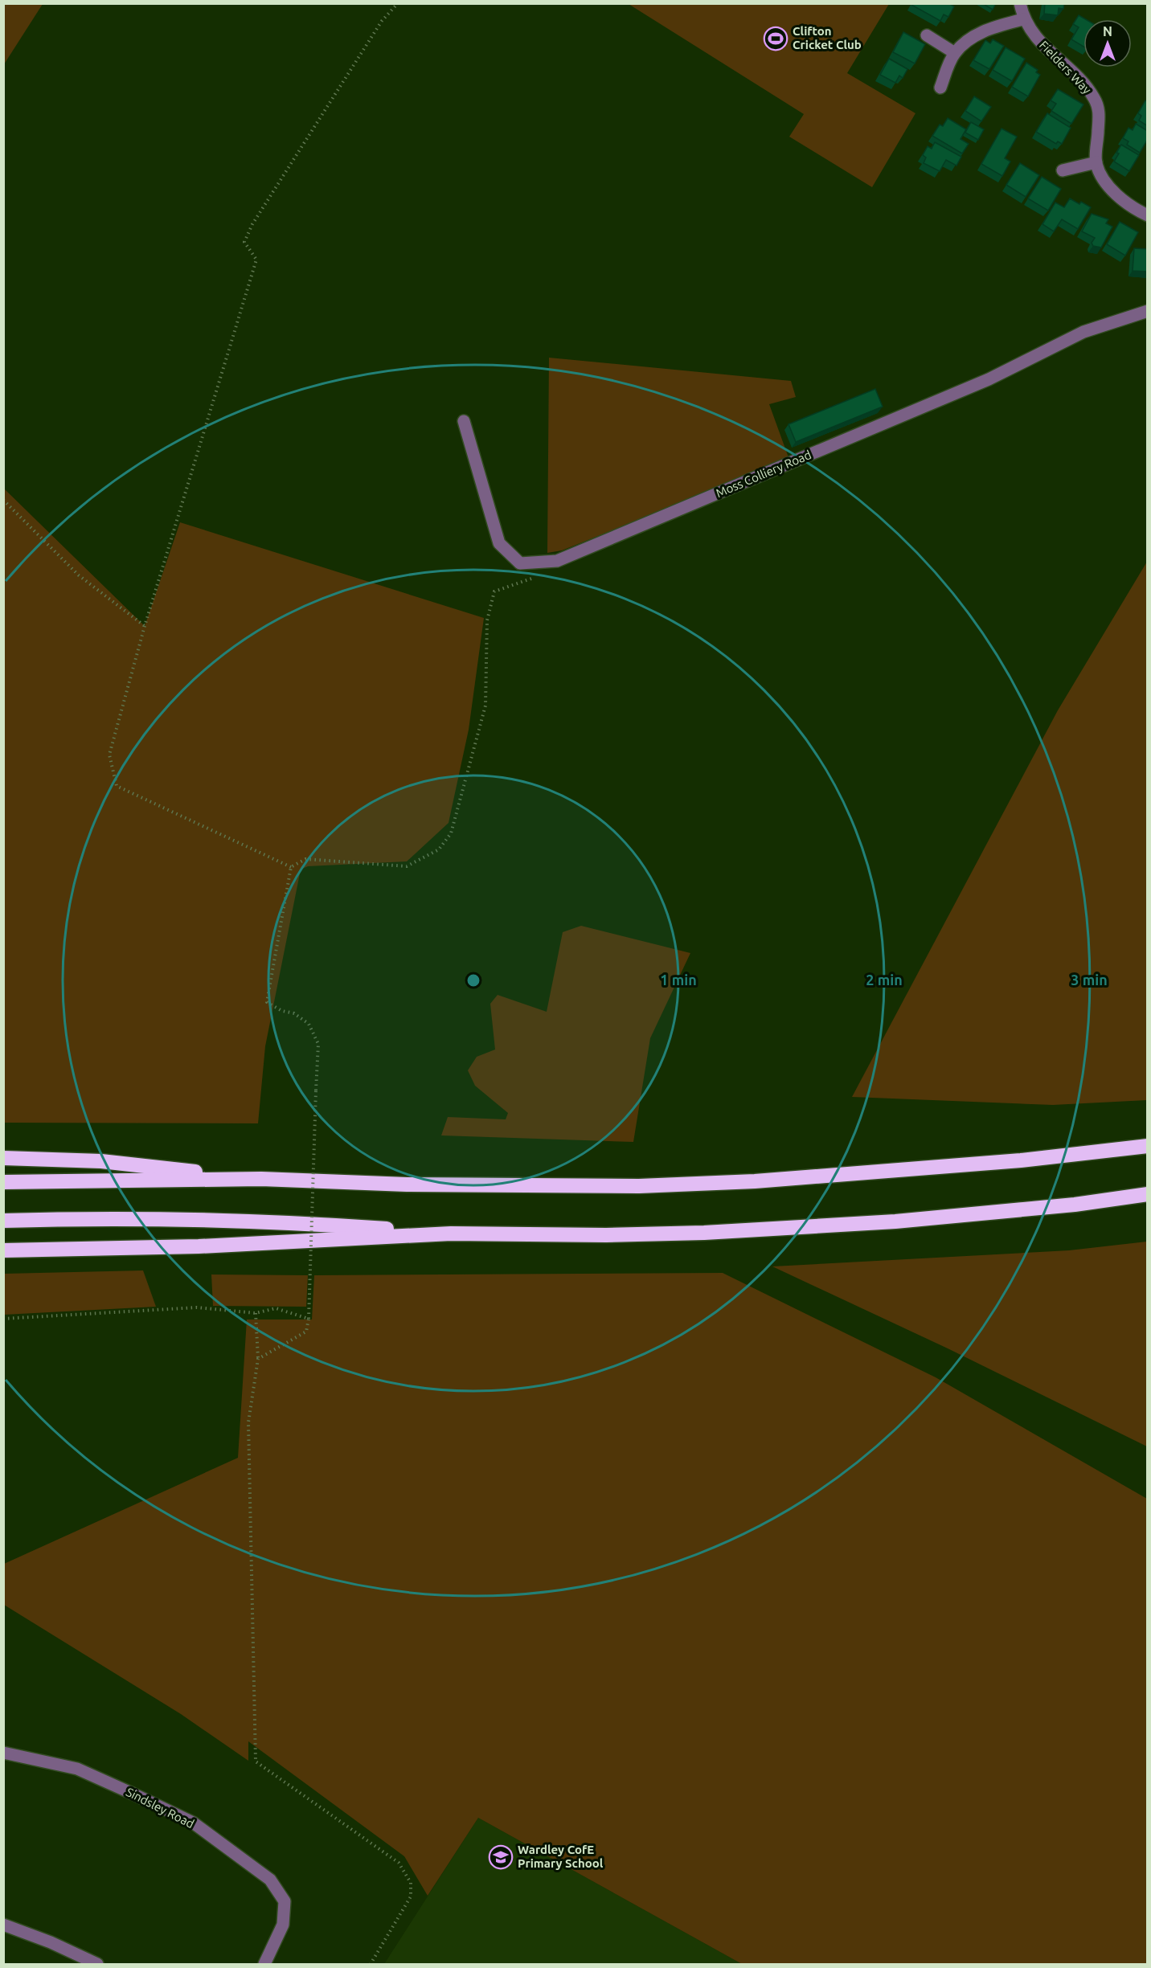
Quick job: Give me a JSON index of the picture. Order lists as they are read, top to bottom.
{
  "streets": {
    "street": ["Fielders Way", "Moss Colliery Road", "Sindsley Road"]
  },
  "places": {
    "sports": ["Clifton Cricket Club"],
    "school or university": ["Wardley CofE Primary School"]
  },
  "north": "top",
  "rings": ["1 min", "2 min", "3 min"]
}
